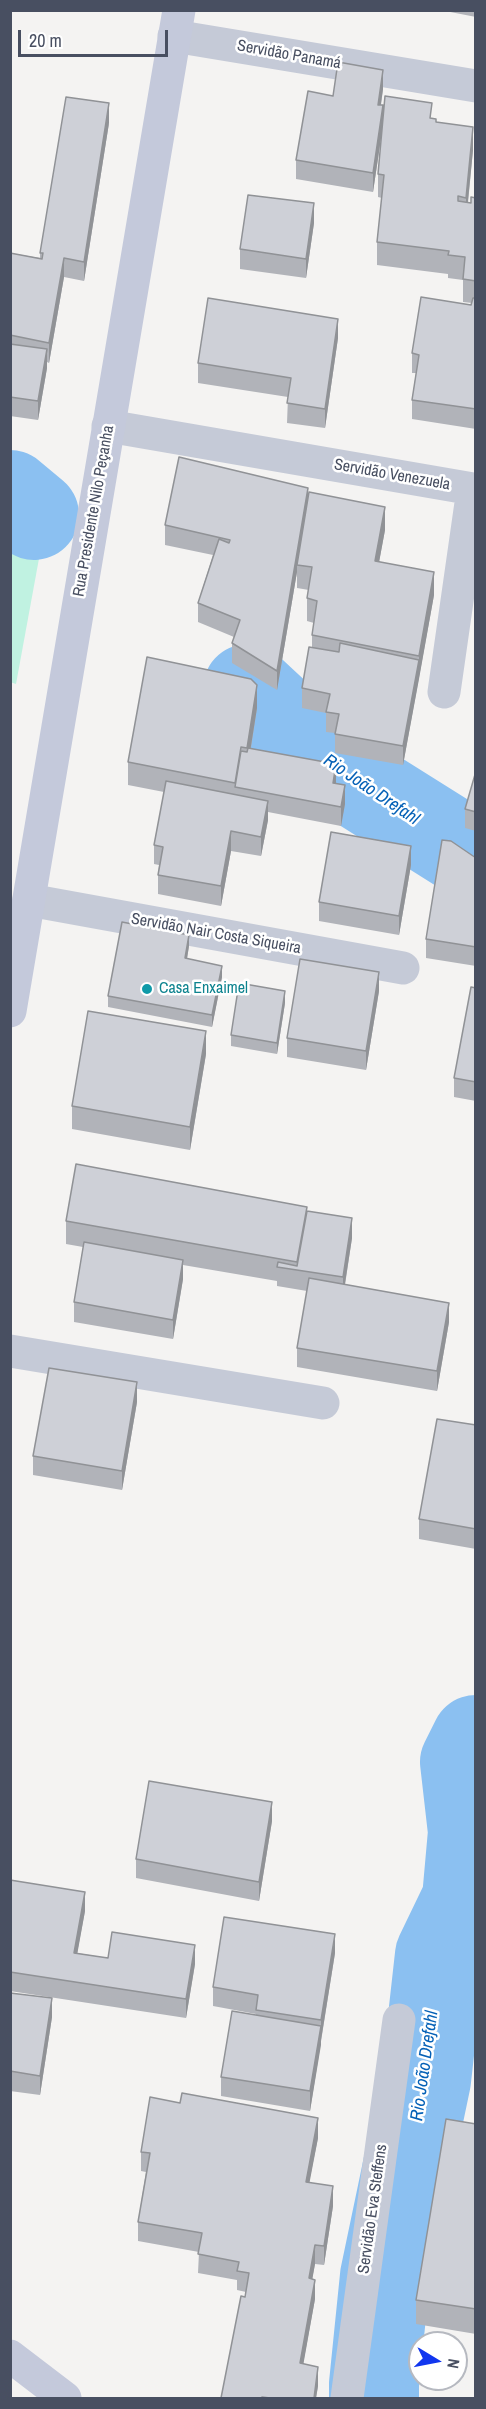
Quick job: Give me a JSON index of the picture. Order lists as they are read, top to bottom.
{
  "streets": {
    "street": [
      "Servidão Panamá",
      "Servidão Venezuela",
      "Rua Presidente Nilo Peçanha",
      "Servidão Nair Costa Siqueira",
      "Servidão Eva Steffens"
    ]
  },
  "crossings": [
    ["Servidão Panamá", "Rua Presidente Nilo Peçanha"],
    ["Servidão Venezuela", "Rua Presidente Nilo Peçanha"],
    ["Rua Presidente Nilo Peçanha", "Servidão Nair Costa Siqueira"]
  ],
  "water": ["Rio João Drefahl"],
  "places": ["Casa Enxaimel"],
  "scale_bar": "20 m",
  "north": "right"
}
